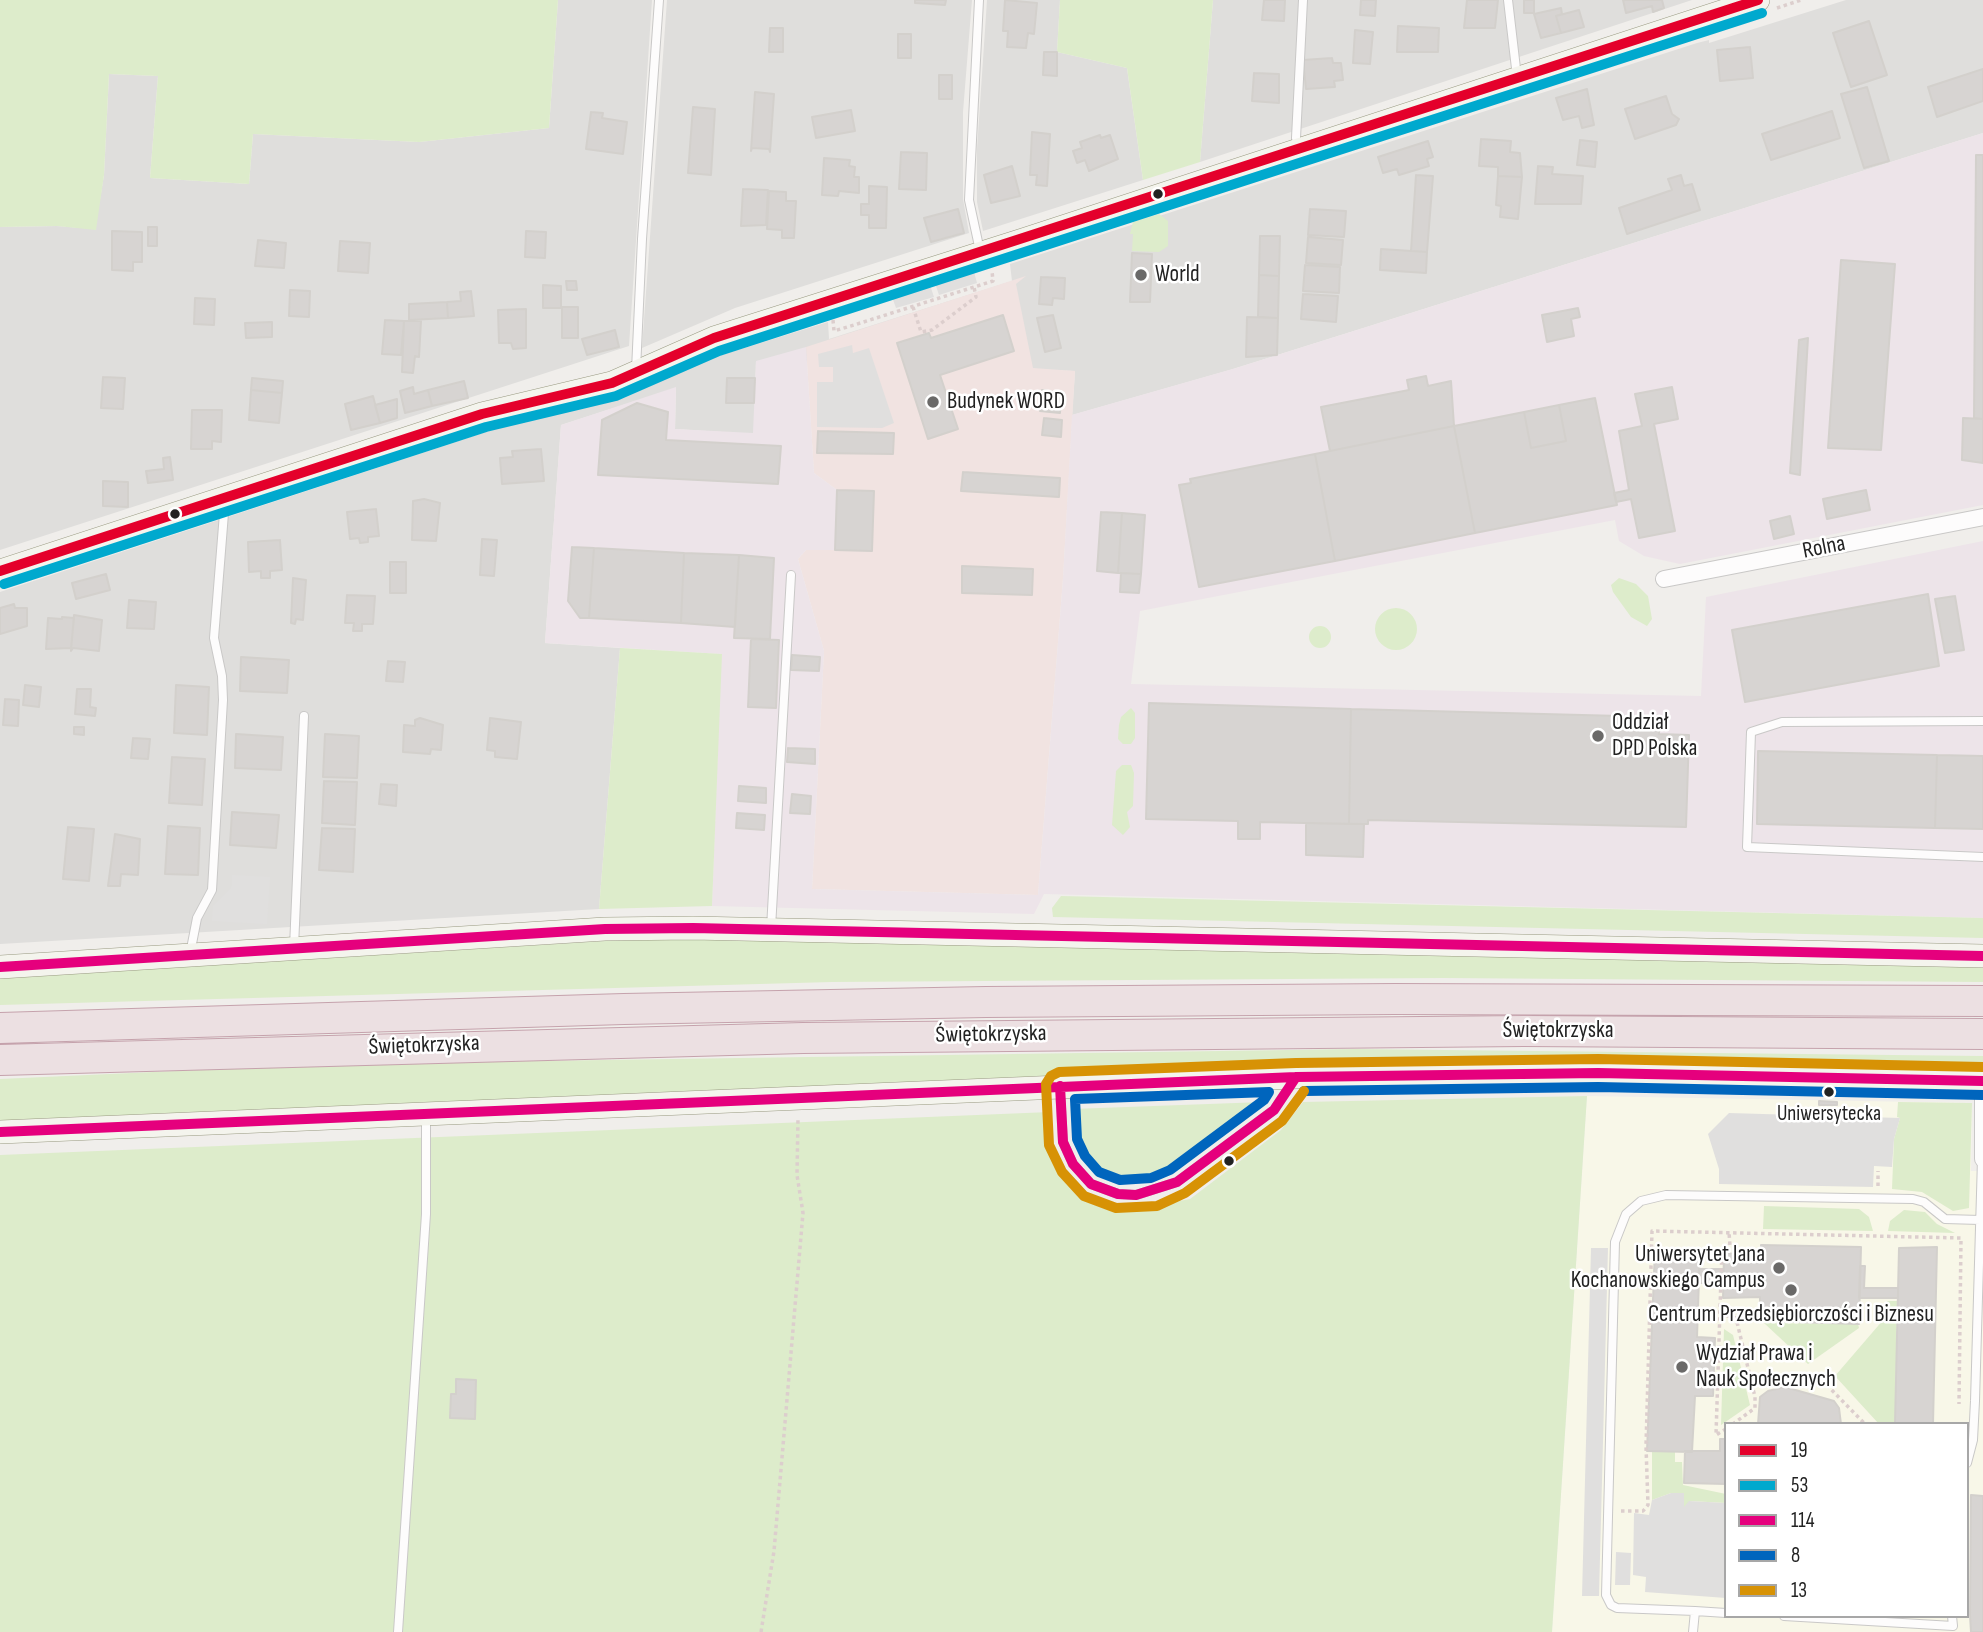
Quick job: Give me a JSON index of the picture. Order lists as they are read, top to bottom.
{
  "streets": {
    "highway": ["Świętokrzyska"],
    "street": ["Rolna"]
  },
  "places": [
    "World",
    "Budynek WORD",
    "Oddział DPD Polska",
    "Uniwersytecka",
    "Uniwersytet Jana Kochanowskiego Campus",
    "Centrum Przedsiębiorczości i Biznesu",
    "Wydział Prawa i Nauk Społecznych"
  ],
  "lines": [
    "transit line 19",
    "transit line 53",
    "transit line 114",
    "transit line 13",
    "transit line 8"
  ],
  "legend": [
    "19",
    "53",
    "114",
    "8",
    "13"
  ]
}
